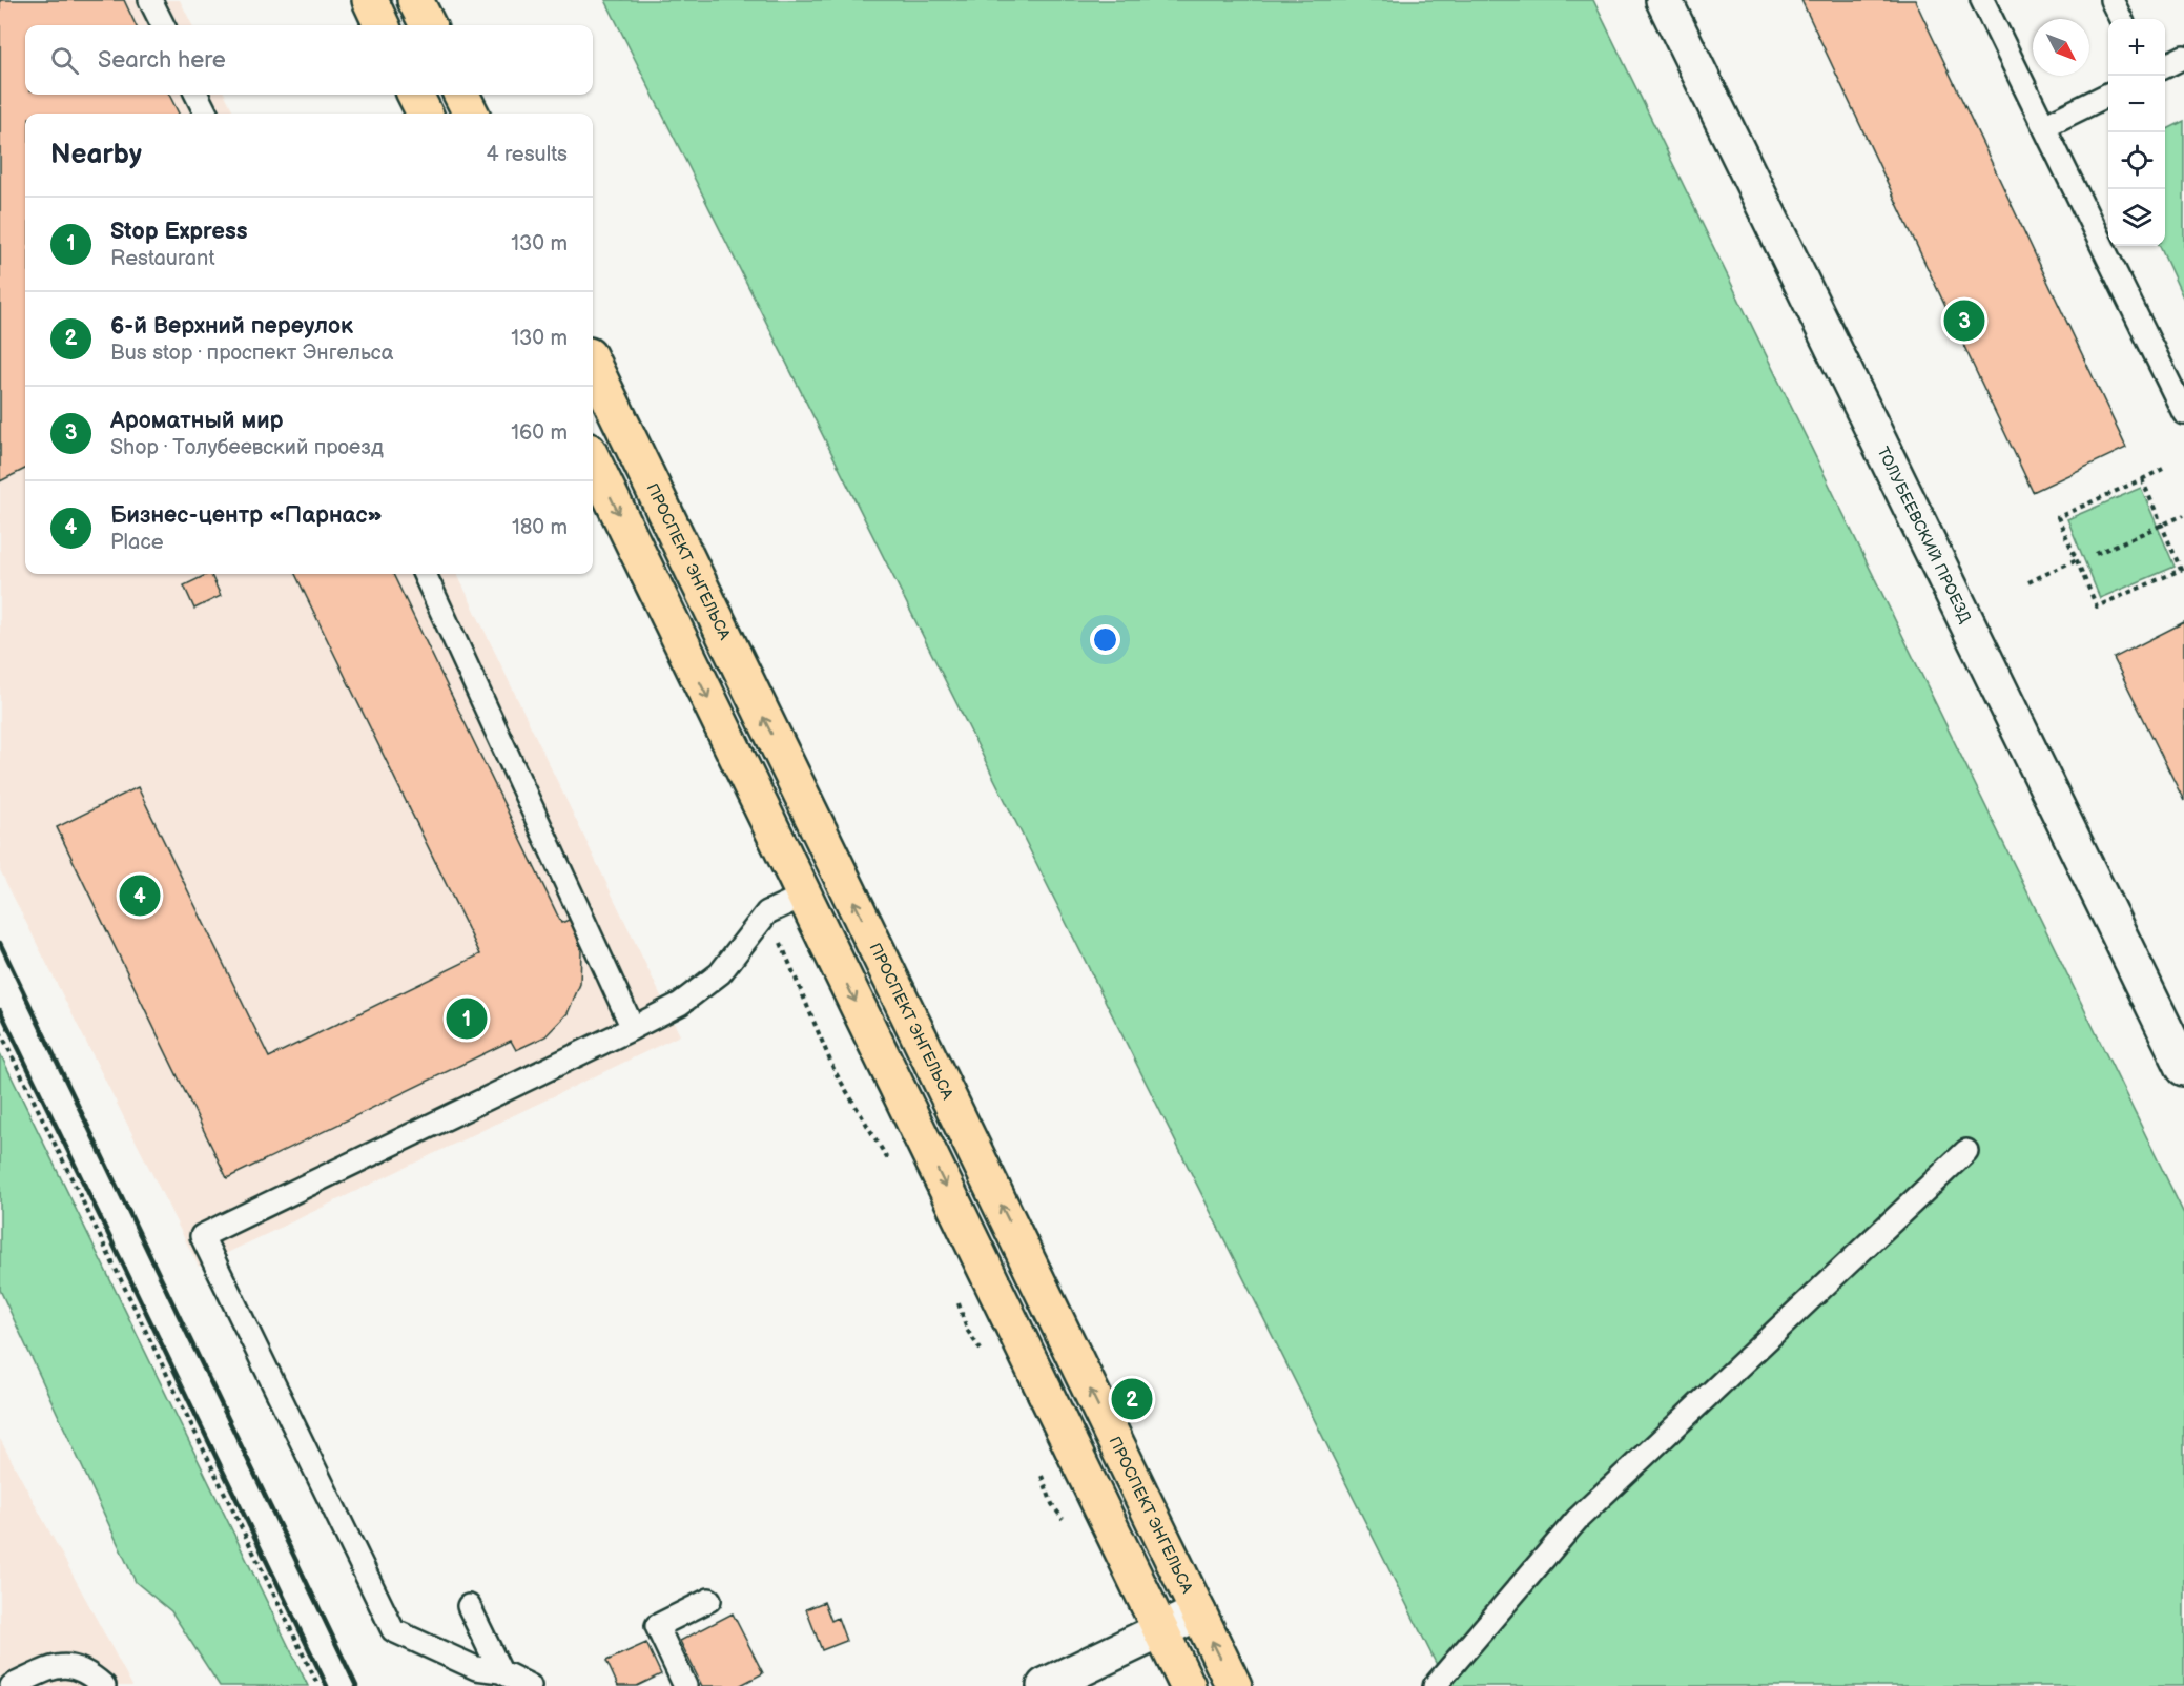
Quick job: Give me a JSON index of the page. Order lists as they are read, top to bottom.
{
  "streets": {
    "main road": ["ПРОСПЕКТ ЭНГЕЛЬСА"],
    "street": ["ТОЛУБЕЕВСКИЙ ПРОЕЗД"]
  },
  "north": "bottom right",
  "page": {
    "map_buttons": ["+", "−"],
    "search": "Search here",
    "heading": ["Nearby", "4 results"],
    "list": [
      {
        "mark": "1",
        "name": "Stop Express",
        "note": "Restaurant",
        "value": "130 m"
      },
      {
        "mark": "2",
        "name": "6-й Верхний переулок",
        "note": "Bus stop · проспект Энгельса",
        "value": "130 m"
      },
      {
        "mark": "3",
        "name": "Ароматный мир",
        "note": "Shop · Толубеевский проезд",
        "value": "160 m"
      },
      {
        "mark": "4",
        "name": "Бизнес-центр «Парнас»",
        "note": "Place",
        "value": "180 m"
      }
    ],
    "pins": [
      "3",
      "4",
      "1",
      "2"
    ]
  }
}
